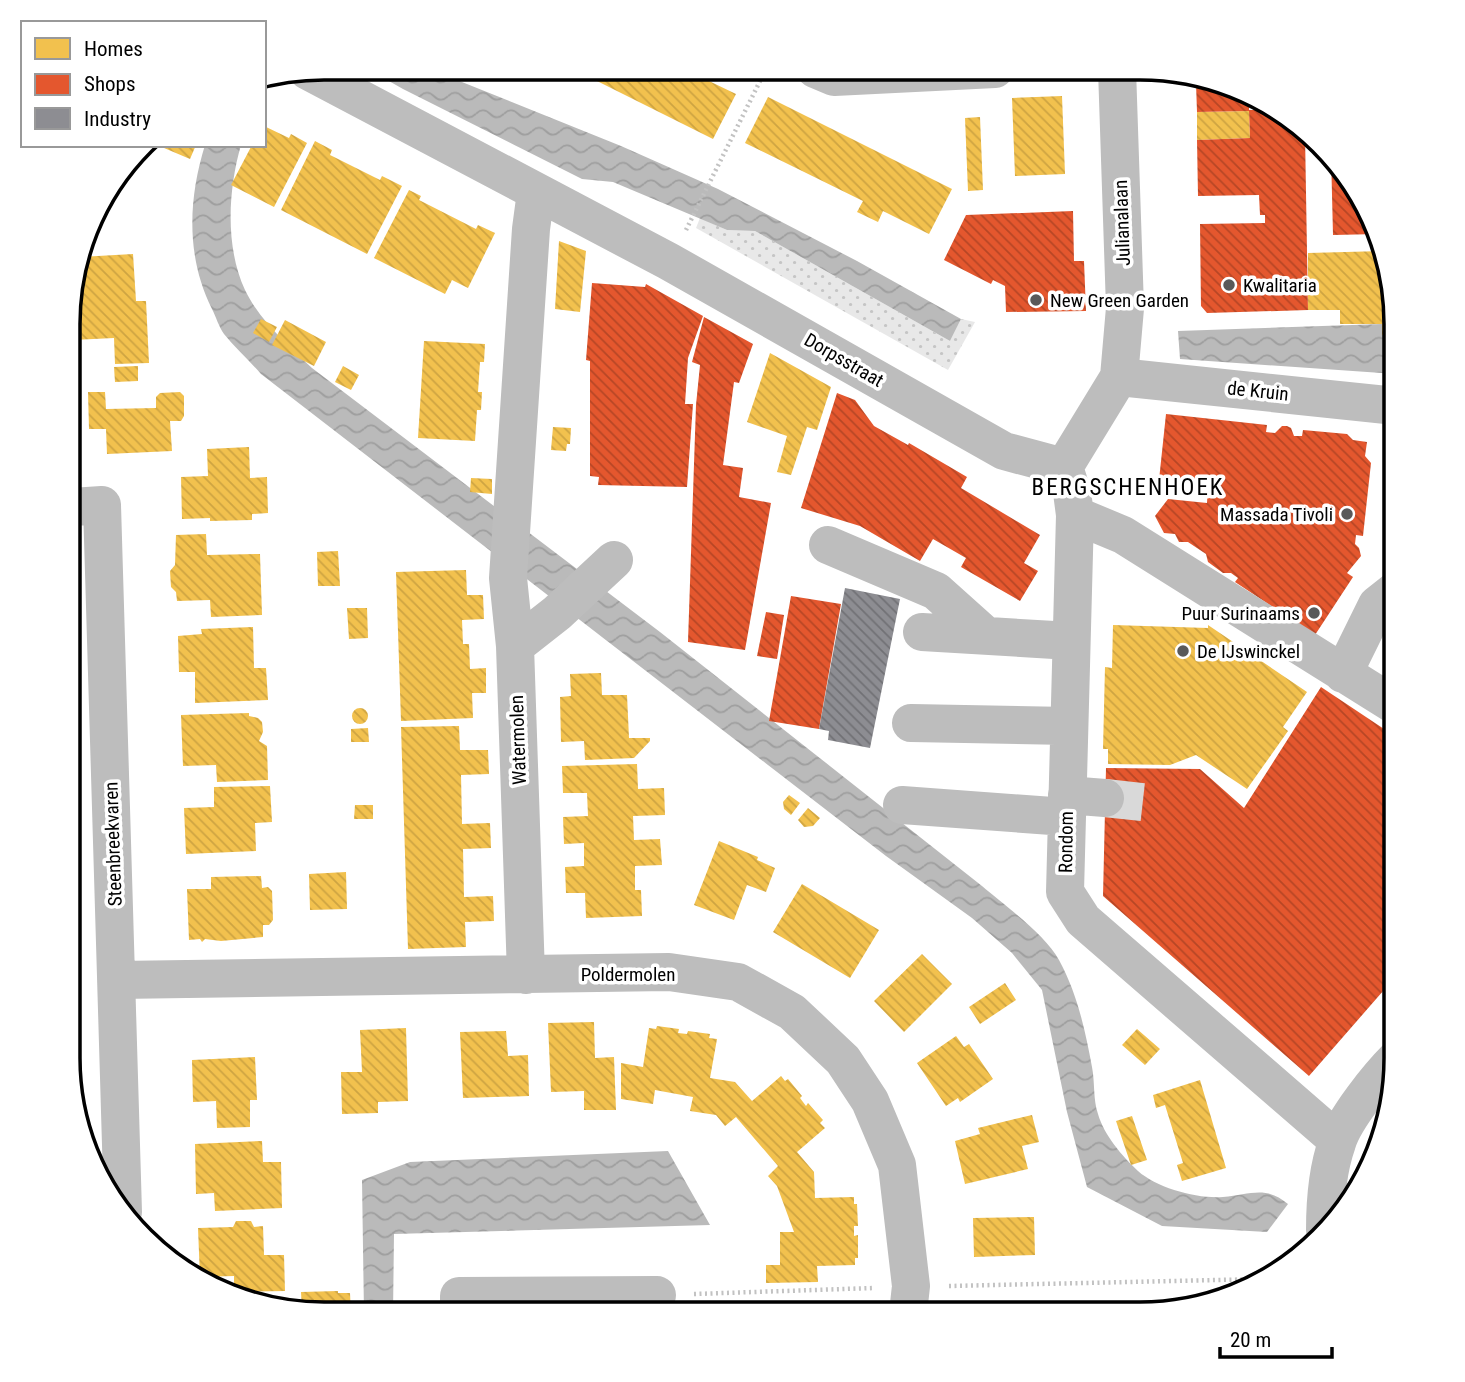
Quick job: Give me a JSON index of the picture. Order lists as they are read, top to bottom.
{
  "streets": {
    "street": [
      "Julianalaan",
      "Dorpsstraat",
      "de Kruin",
      "Watermolen",
      "Rondom",
      "Steenbreekvaren",
      "Poldermolen"
    ]
  },
  "crossings": [
    ["Julianalaan", "de Kruin"],
    ["Dorpsstraat", "Watermolen"],
    ["Dorpsstraat", "Rondom"],
    ["Watermolen", "Poldermolen"],
    ["Steenbreekvaren", "Poldermolen"]
  ],
  "districts": ["BERGSCHENHOEK"],
  "places": [
    "Kwalitaria",
    "New Green Garden",
    "Massada Tivoli",
    "Puur Surinaams",
    "De IJswinckel"
  ],
  "legend": ["Homes", "Shops", "Industry"],
  "scale_bar": "20 m"
}
